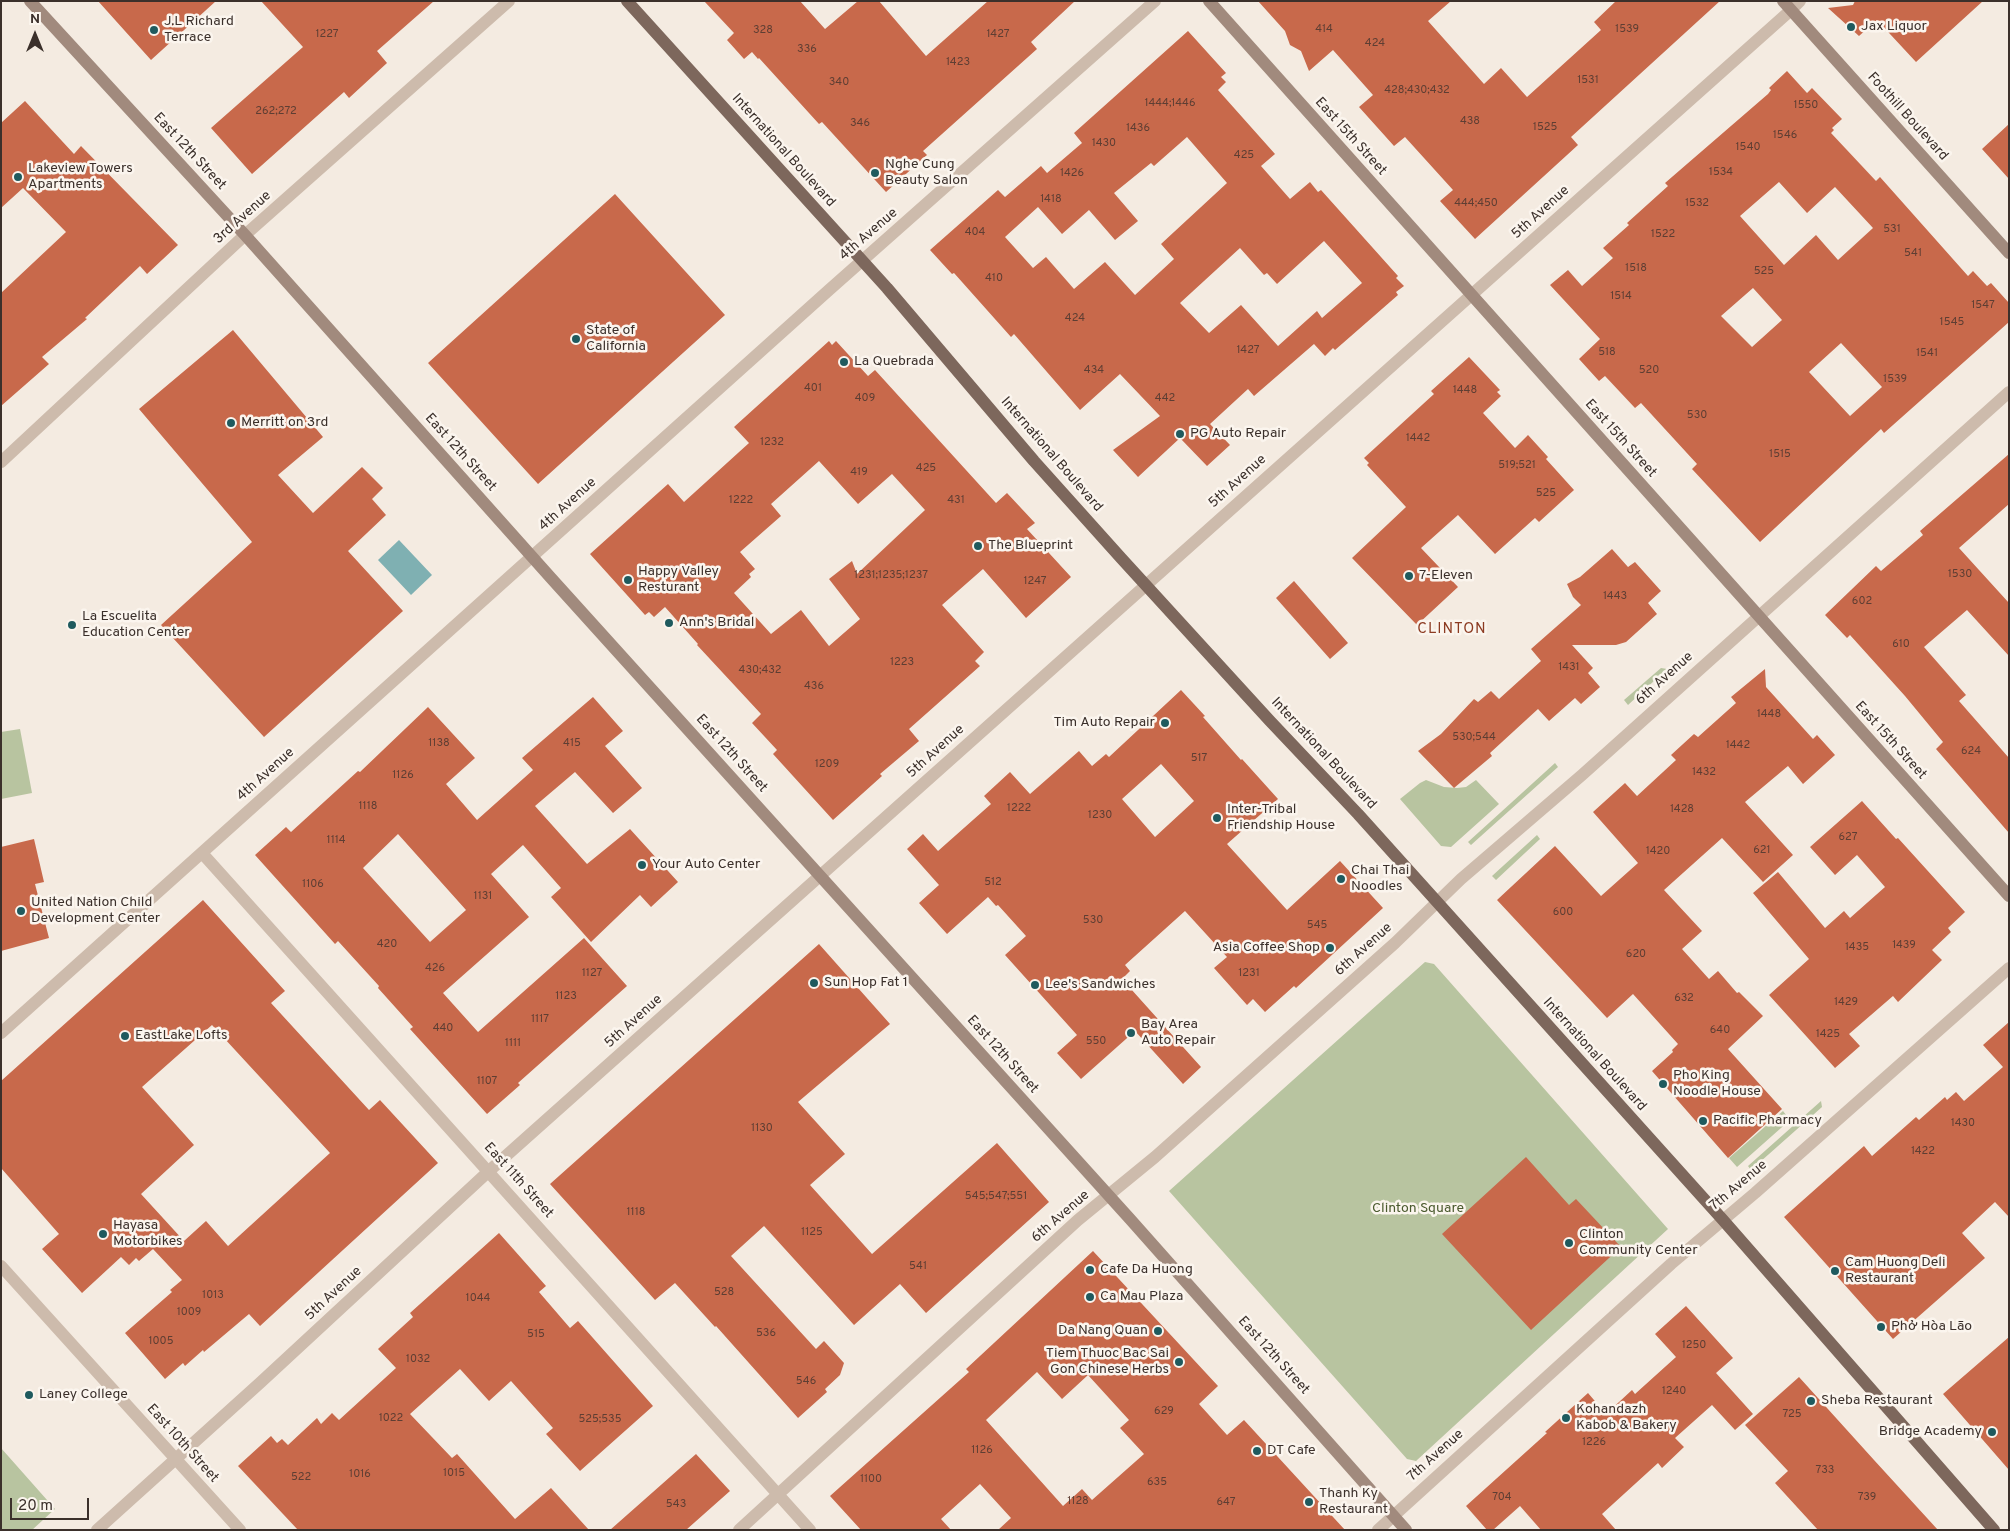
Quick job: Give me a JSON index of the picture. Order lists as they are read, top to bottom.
{
  "streets": {
    "main road": [
      "Foothill Boulevard",
      "East 15th Street",
      "International Boulevard",
      "East 12th Street"
    ],
    "street": [
      "5th Avenue",
      "3rd Avenue",
      "4th Avenue",
      "6th Avenue",
      "East 11th Street",
      "7th Avenue",
      "East 10th Street"
    ]
  },
  "crossings": [
    ["Foothill Boulevard", "5th Avenue"],
    ["East 15th Street", "5th Avenue"],
    ["East 15th Street", "6th Avenue"],
    ["International Boulevard", "5th Avenue"],
    ["International Boulevard", "4th Avenue"],
    ["International Boulevard", "6th Avenue"],
    ["International Boulevard", "7th Avenue"],
    ["East 12th Street", "5th Avenue"],
    ["East 12th Street", "3rd Avenue"],
    ["East 12th Street", "4th Avenue"],
    ["East 12th Street", "6th Avenue"],
    ["East 12th Street", "7th Avenue"],
    ["5th Avenue", "East 11th Street"],
    ["5th Avenue", "East 10th Street"],
    ["4th Avenue", "East 11th Street"],
    ["6th Avenue", "East 11th Street"]
  ],
  "districts": ["CLINTON"],
  "parks": ["Clinton Square"],
  "places": [
    "Jax Liquor",
    "J.L Richard Terrace",
    "Nghe Cung Beauty Salon",
    "Lakeview Towers Apartments",
    "State of California",
    "La Quebrada",
    "Merritt on 3rd",
    "PG Auto Repair",
    "The Blueprint",
    "7-Eleven",
    "Happy Valley Resturant",
    "Ann's Bridal",
    "La Escuelita Education Center",
    "Tim Auto Repair",
    "Inter-Tribal Friendship House",
    "Your Auto Center",
    "Chai Thai Noodles",
    "United Nation Child Development Center",
    "Asia Coffee Shop",
    "Sun Hop Fat 1",
    "Lee's Sandwiches",
    "Bay Area Auto Repair",
    "EastLake Lofts",
    "Pho King Noodle House",
    "Pacific Pharmacy",
    "Hayasa Motorbikes",
    "Clinton Community Center",
    "Cafe Da Huong",
    "Cam Huong Deli Restaurant",
    "Ca Mau Plaza",
    "Phở Hòa Lāo",
    "Da Nang Quan",
    "Tiem Thuoc Bac Sai Gon Chinese Herbs",
    "Laney College",
    "Sheba Restaurant",
    "Kohandazh Kabob & Bakery",
    "Bridge Academy",
    "DT Cafe",
    "Thanh Ky Restaurant"
  ],
  "house_numbers": [
    "414",
    "1539",
    "328",
    "1227",
    "1427",
    "424",
    "336",
    "1423",
    "1531",
    "340",
    "428;430;432",
    "1444;1446",
    "1550",
    "262;272",
    "438",
    "346",
    "1525",
    "1436",
    "1546",
    "1430",
    "1540",
    "425",
    "1534",
    "1426",
    "1418",
    "444;450",
    "1532",
    "531",
    "404",
    "1522",
    "541",
    "1518",
    "525",
    "410",
    "1514",
    "1547",
    "424",
    "1545",
    "1427",
    "518",
    "1541",
    "434",
    "520",
    "1539",
    "401",
    "1448",
    "409",
    "442",
    "530",
    "1442",
    "1232",
    "1515",
    "519;521",
    "425",
    "419",
    "525",
    "1222",
    "431",
    "1530",
    "1231;1235;1237",
    "1247",
    "1443",
    "602",
    "610",
    "1223",
    "1431",
    "430;432",
    "436",
    "1448",
    "530;544",
    "1138",
    "415",
    "1442",
    "624",
    "517",
    "1209",
    "1432",
    "1126",
    "1118",
    "1222",
    "1428",
    "1230",
    "627",
    "1114",
    "621",
    "1420",
    "512",
    "1106",
    "1131",
    "600",
    "530",
    "545",
    "420",
    "1439",
    "1435",
    "620",
    "426",
    "1127",
    "1231",
    "1123",
    "632",
    "1429",
    "1117",
    "440",
    "640",
    "1425",
    "550",
    "1111",
    "1107",
    "1430",
    "1130",
    "1422",
    "545;547;551",
    "1118",
    "1125",
    "541",
    "528",
    "1013",
    "1044",
    "1009",
    "536",
    "515",
    "1005",
    "1250",
    "1032",
    "546",
    "1240",
    "629",
    "725",
    "1022",
    "525;535",
    "1226",
    "1126",
    "733",
    "1015",
    "1016",
    "522",
    "1100",
    "635",
    "704",
    "739",
    "1128",
    "647",
    "543"
  ],
  "scale_bar": "20 m",
  "north": "top"
}
